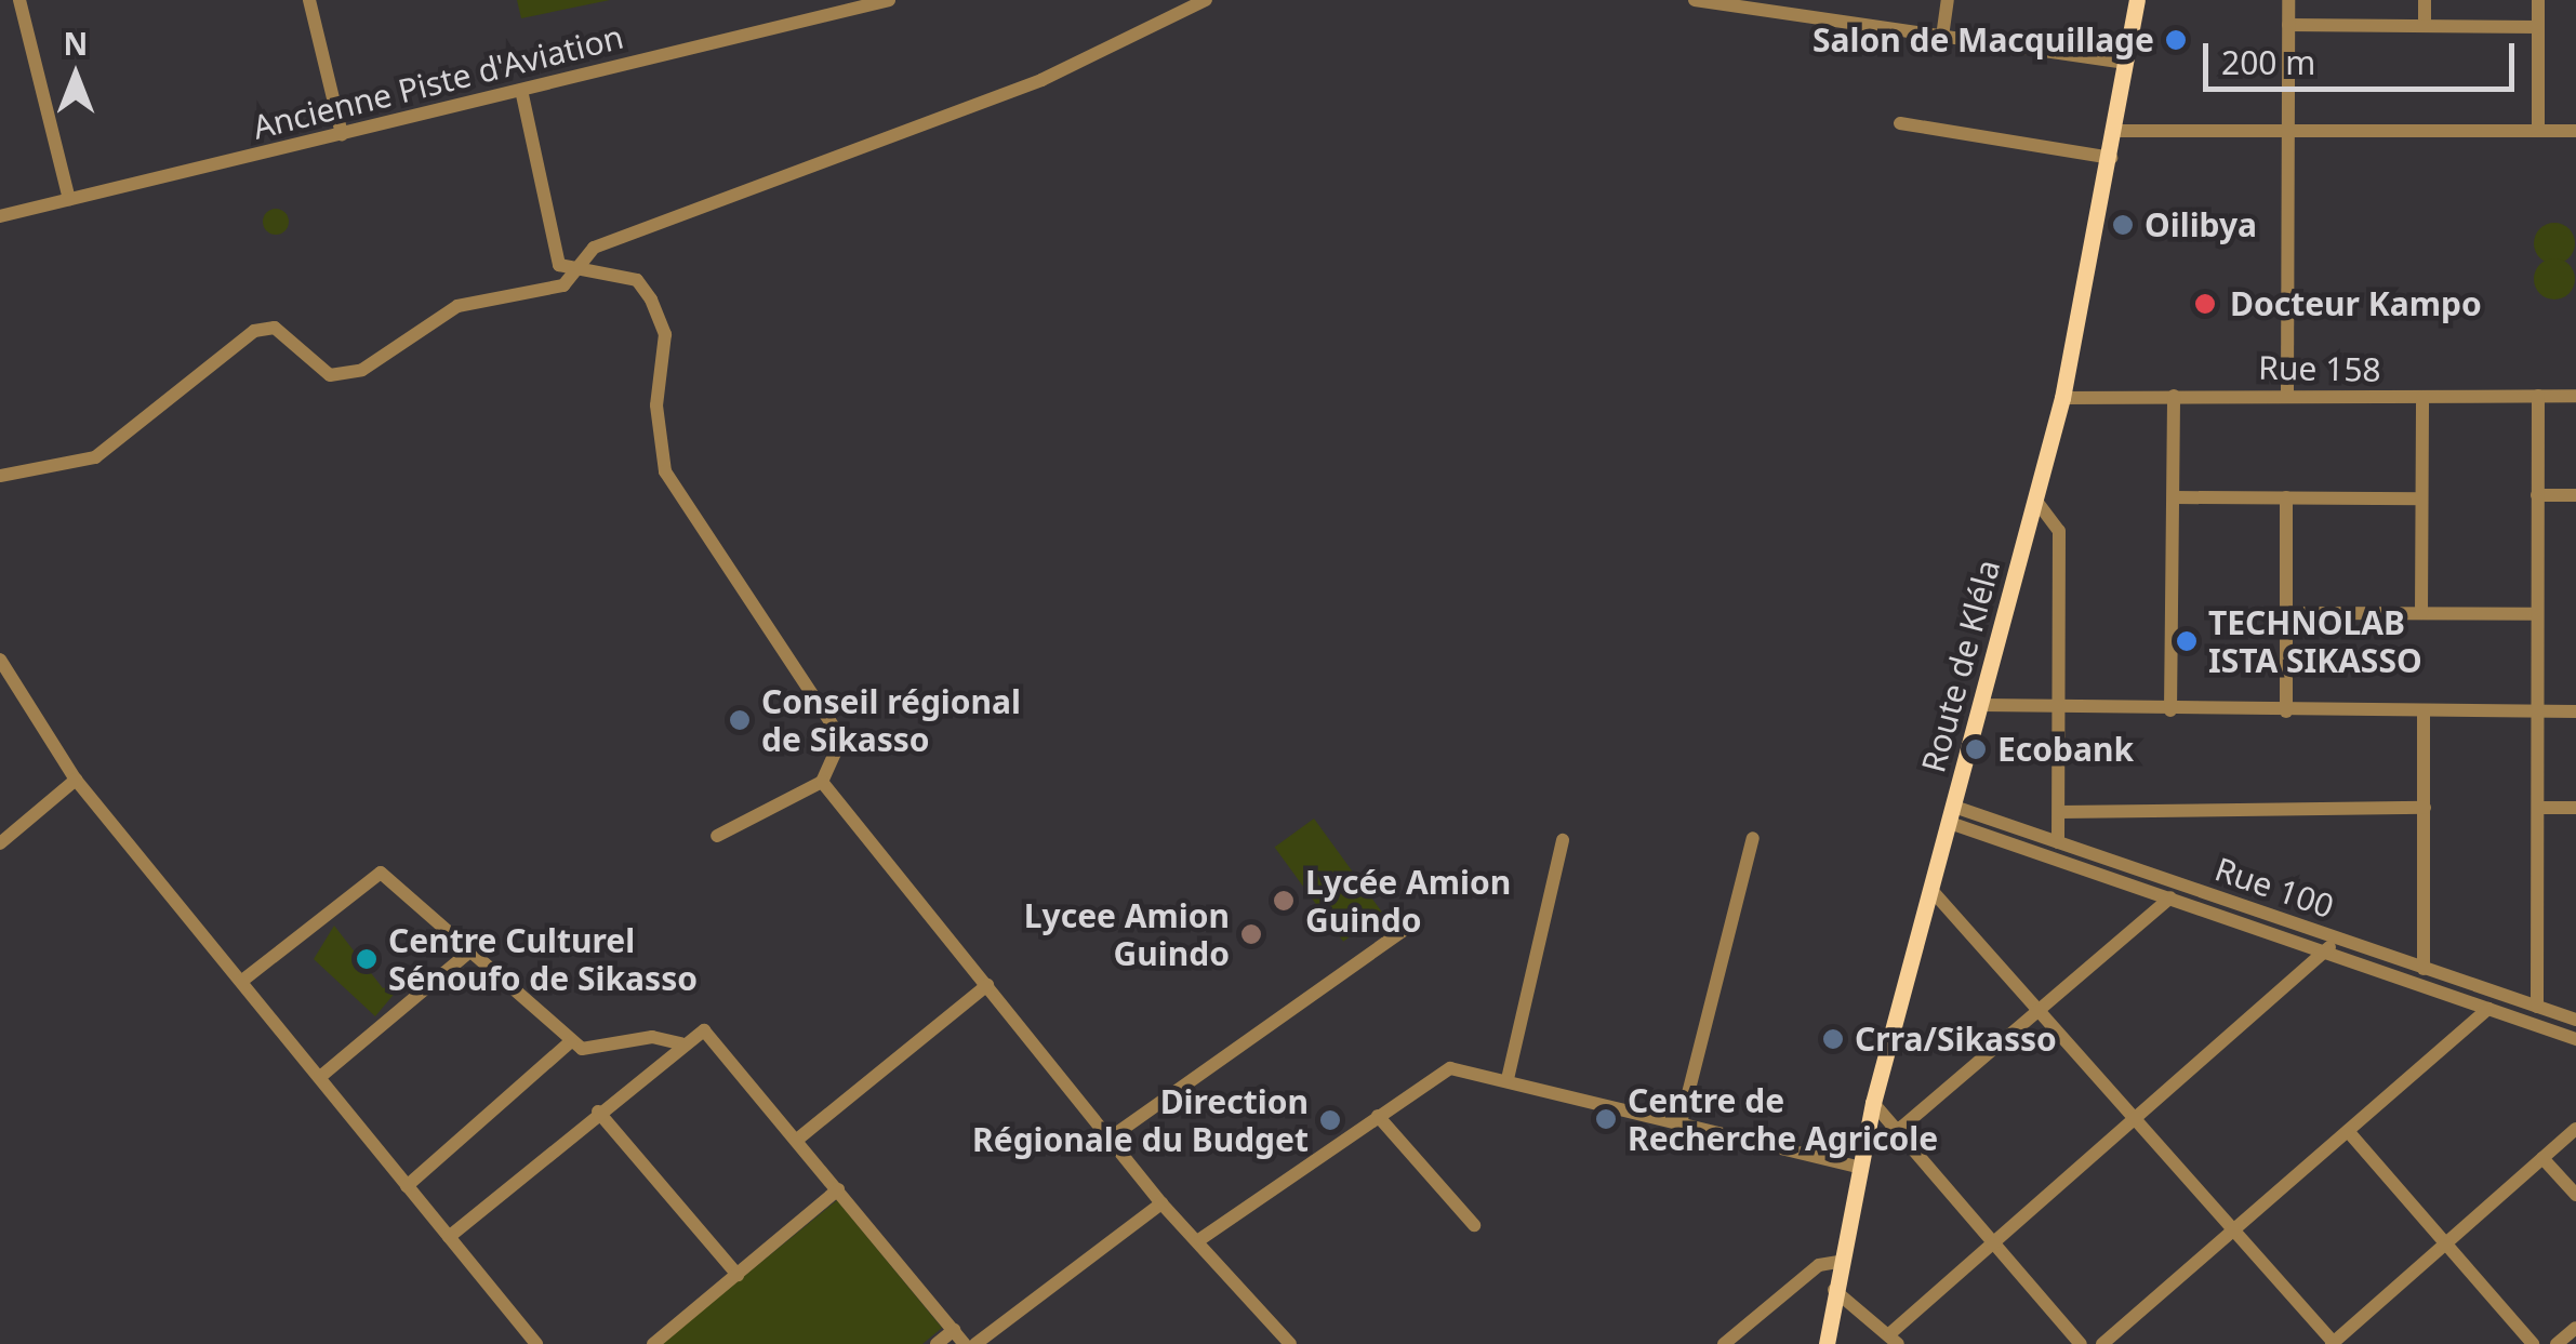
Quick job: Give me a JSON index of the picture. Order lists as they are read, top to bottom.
{
  "streets": {
    "main road": ["Route de Kléla"],
    "street": ["Ancienne Piste d'Aviation", "Rue 158", "Rue 100"]
  },
  "crossings": [
    ["Rue 158", "Route de Kléla"],
    ["Route de Kléla", "Rue 100"]
  ],
  "places": [
    "Salon de Macquillage",
    "Oilibya",
    "Docteur Kampo",
    "TECHNOLAB ISTA SIKASSO",
    "Conseil régional de Sikasso",
    "Ecobank",
    "Lycée Amion Guindo",
    "Lycee Amion Guindo",
    "Centre Culturel Sénoufo de Sikasso",
    "Crra/Sikasso",
    "Centre de Recherche Agricole",
    "Direction Régionale du Budget"
  ],
  "scale_bar": "200 m",
  "north": "top"
}
